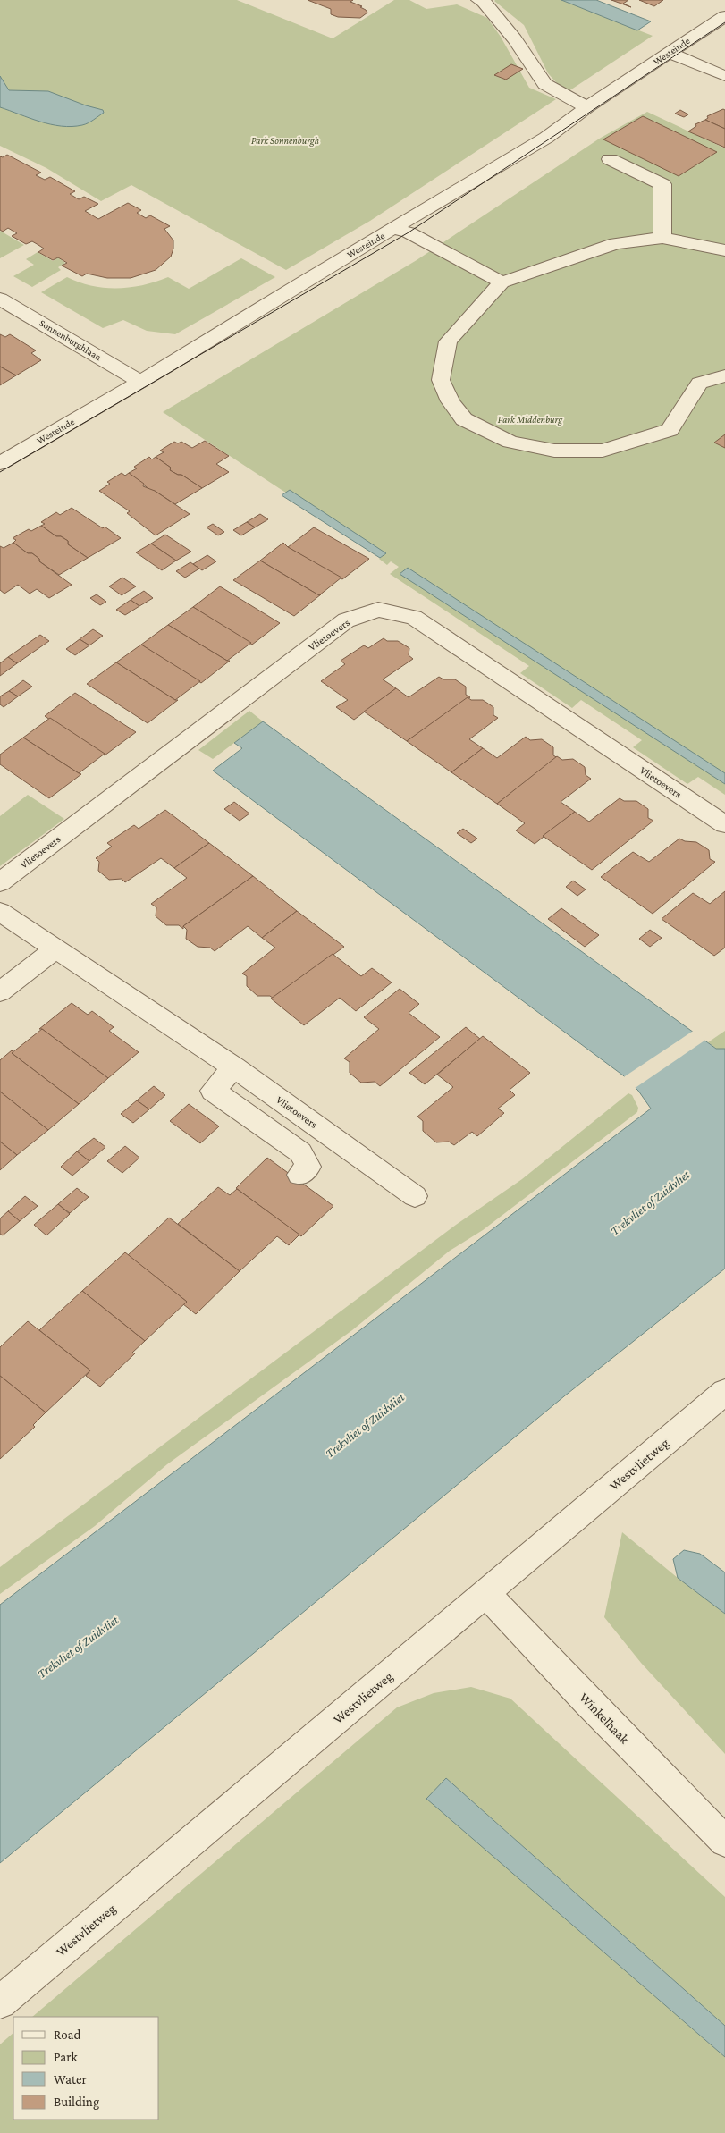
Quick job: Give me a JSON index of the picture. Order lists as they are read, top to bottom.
{
  "streets": {
    "street": [
      "Westeinde",
      "Sonnenburghlaan",
      "Vlietoevers",
      "Westvlietweg",
      "Winkelhaak"
    ]
  },
  "crossings": [
    ["Westeinde", "Sonnenburghlaan"],
    ["Westvlietweg", "Winkelhaak"]
  ],
  "water": ["Trekvliet of Zuidvliet"],
  "parks": ["Park Sonnenburgh", "Park Middenburg"],
  "legend": [
    "Road",
    "Park",
    "Water",
    "Building"
  ]
}
